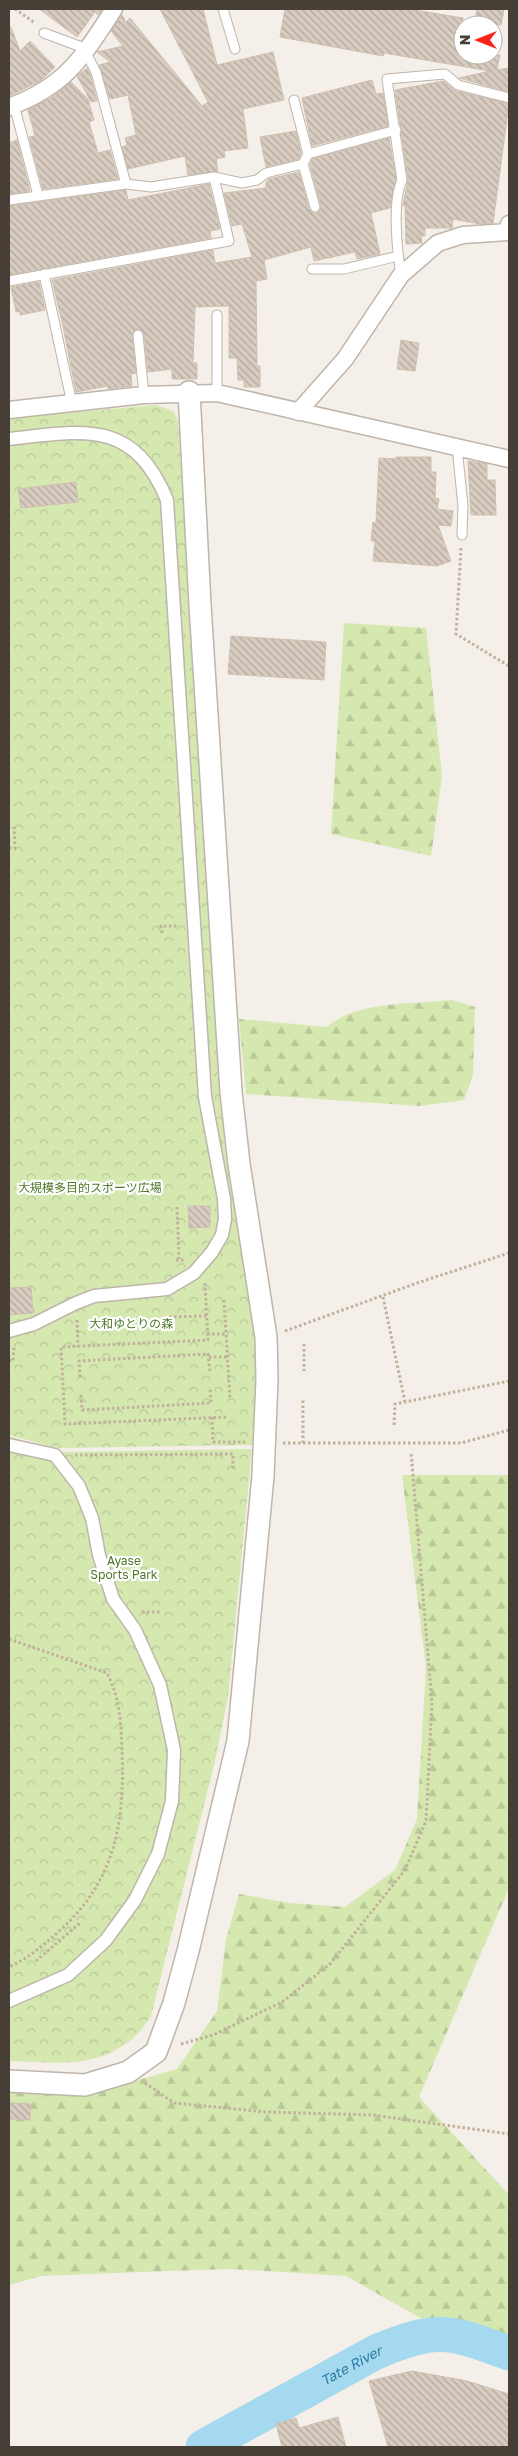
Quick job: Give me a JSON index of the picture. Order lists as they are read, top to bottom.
{
  "water": ["Tate River"],
  "parks": ["大規模多目的スポーツ広場", "大和ゆとりの森", "Ayase Sports Park"],
  "north": "left"
}
